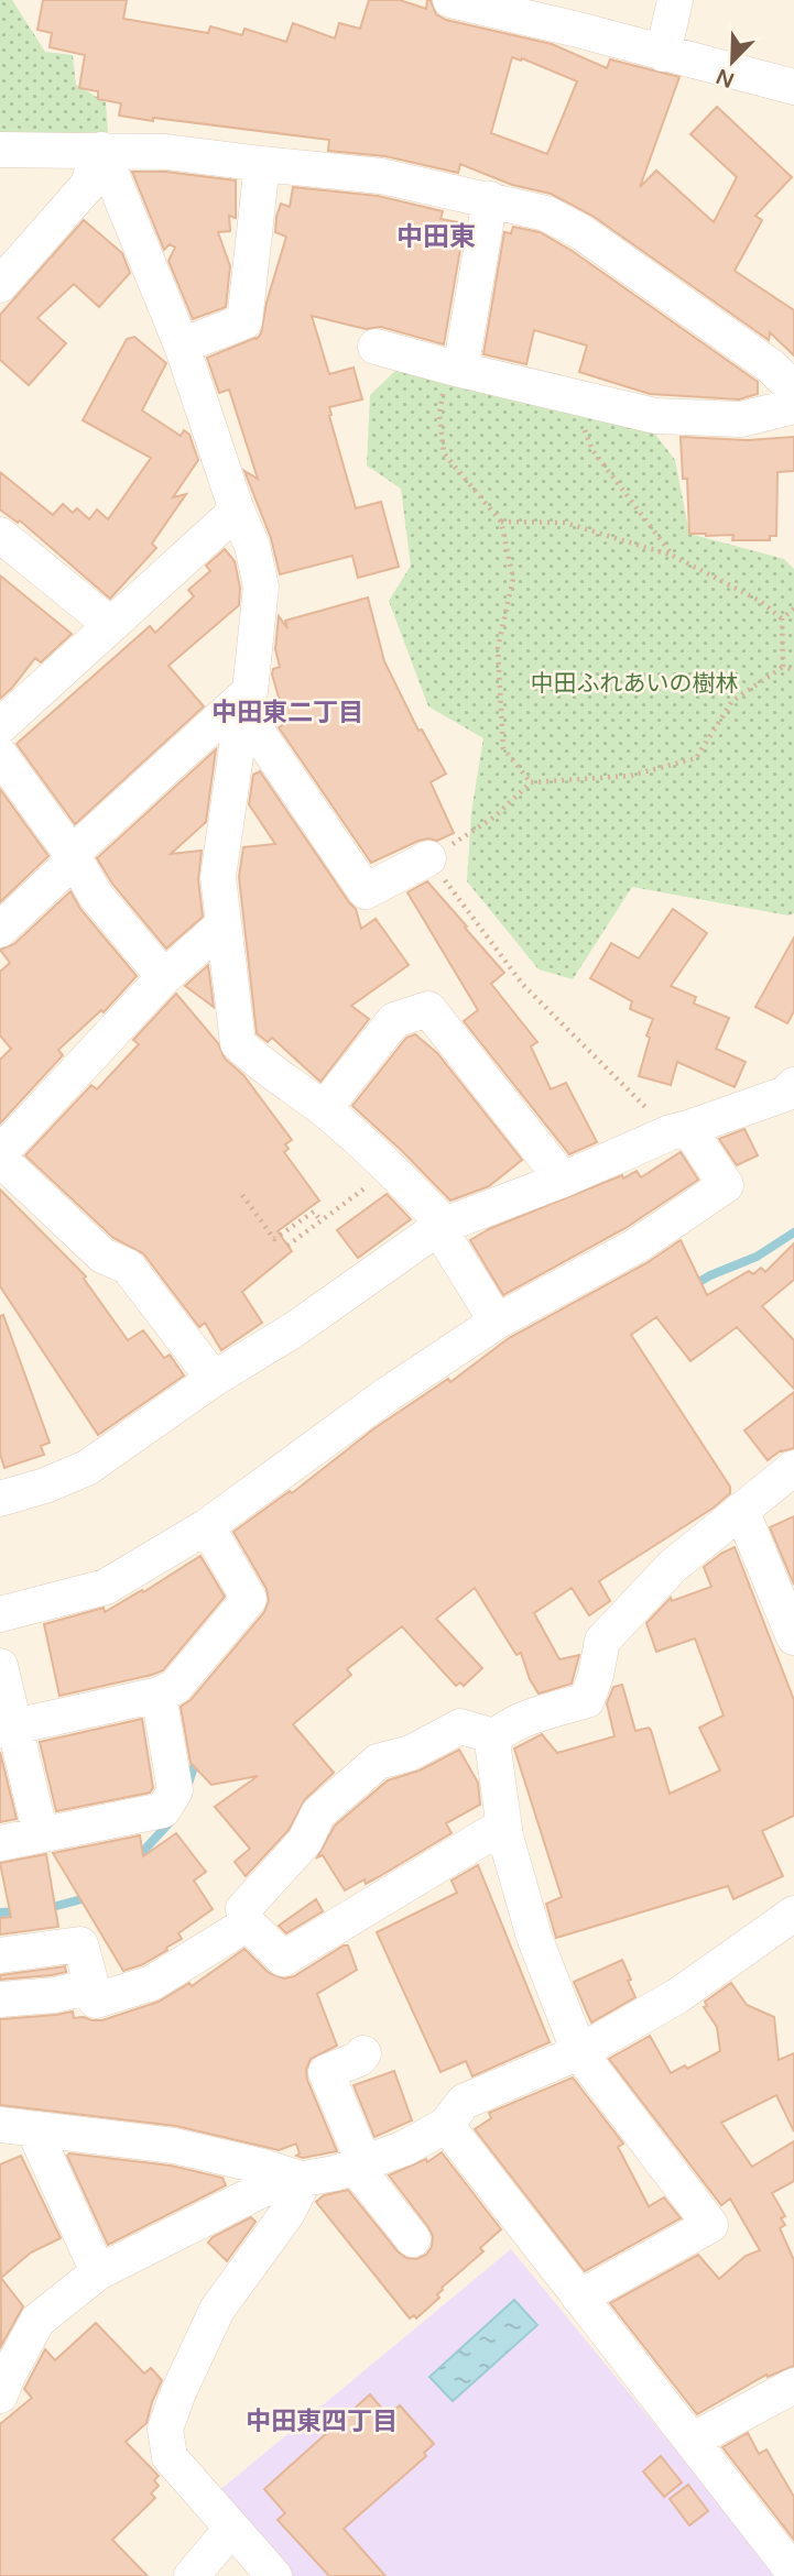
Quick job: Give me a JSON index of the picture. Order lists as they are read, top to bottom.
{
  "districts": ["中田東", "中田東二丁目", "中田東四丁目"],
  "parks": ["中田ふれあいの樹林"],
  "north": "bottom left"
}
